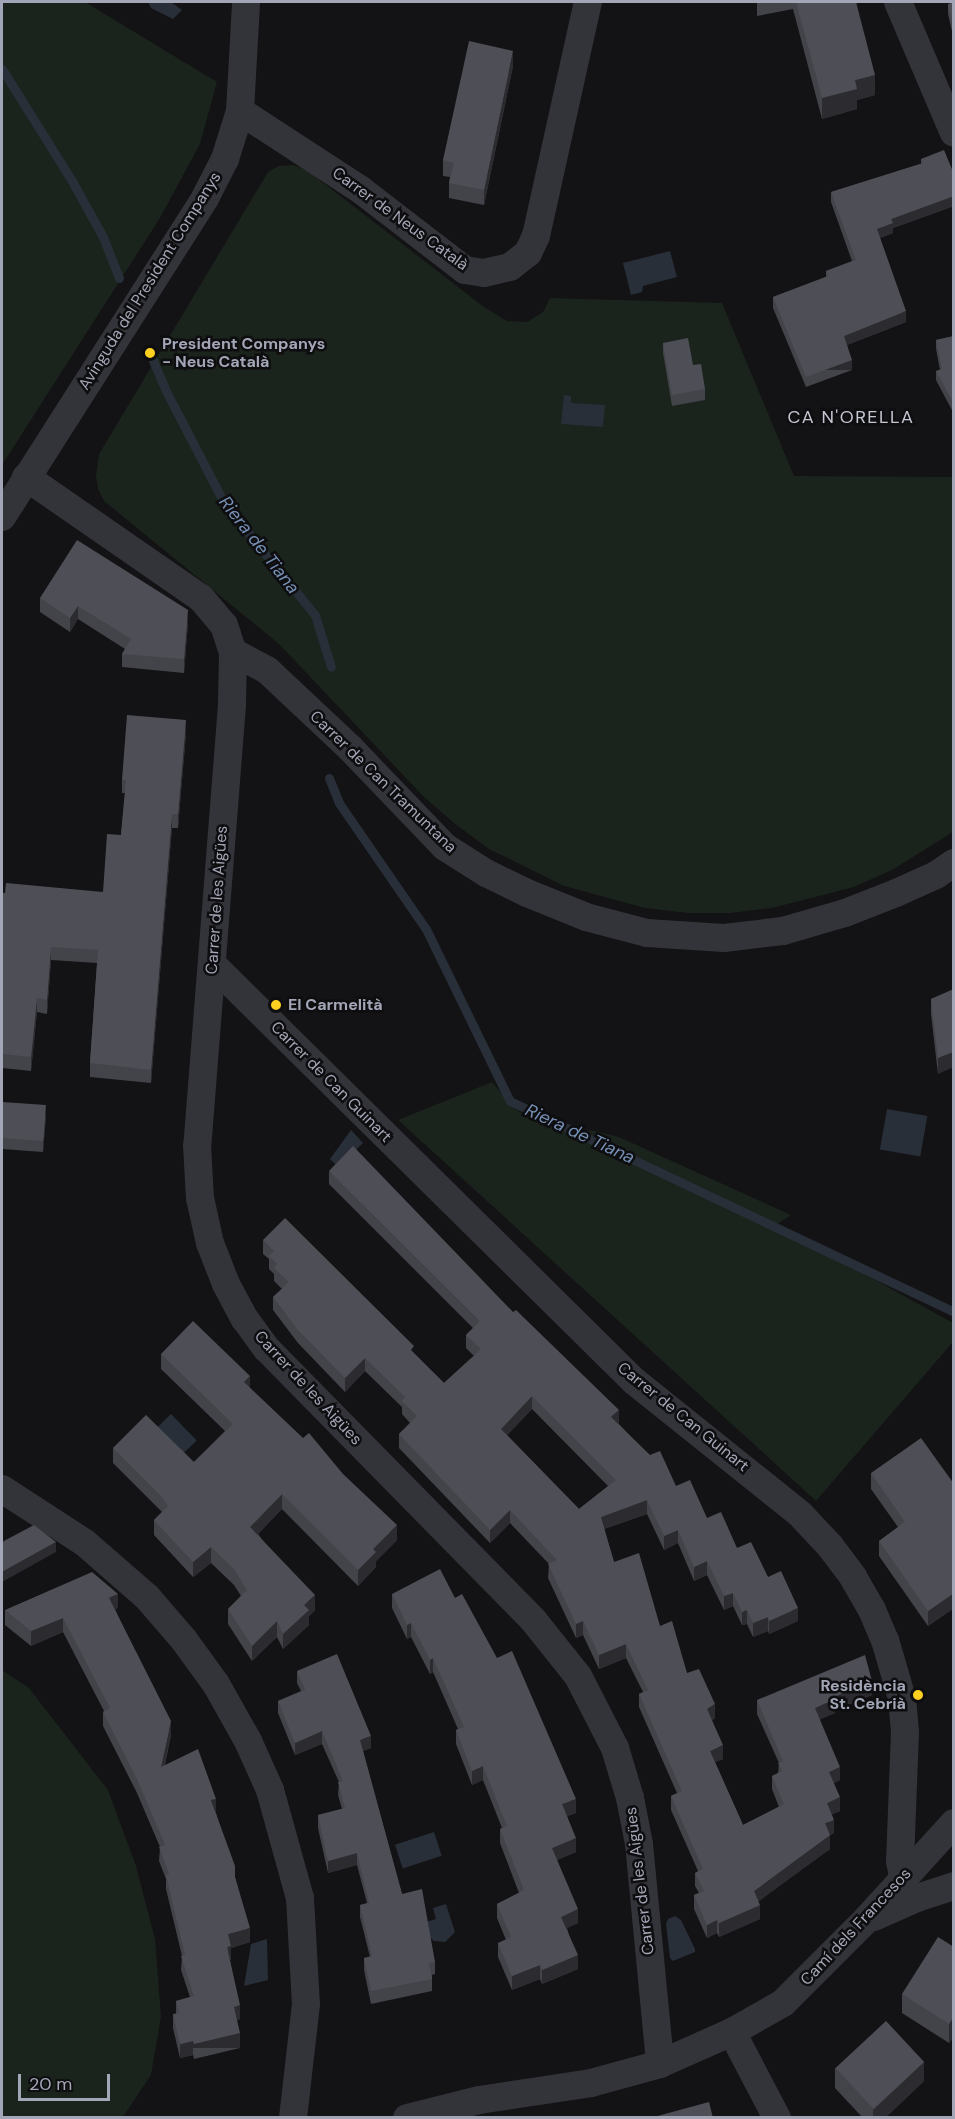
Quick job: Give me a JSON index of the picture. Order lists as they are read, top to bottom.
{
  "streets": {
    "street": [
      "Carrer de Neus Català",
      "Avinguda del President Companys",
      "Carrer de Can Tramuntana",
      "Carrer de les Aigües",
      "Carrer de Can Guinart",
      "Camí dels Francesos"
    ]
  },
  "crossings": [
    ["Carrer de Neus Català", "Avinguda del President Companys"],
    ["Avinguda del President Companys", "Carrer de les Aigües"],
    ["Carrer de Can Tramuntana", "Carrer de les Aigües"],
    ["Carrer de les Aigües", "Carrer de Can Guinart"],
    ["Carrer de les Aigües", "Camí dels Francesos"],
    ["Carrer de Can Guinart", "Camí dels Francesos"]
  ],
  "districts": ["CA N'ORELLA"],
  "water": ["Riera de Tiana"],
  "places": ["President Companys - Neus Català", "El Carmelità", "Residència St. Cebrià"],
  "scale_bar": "20 m"
}
